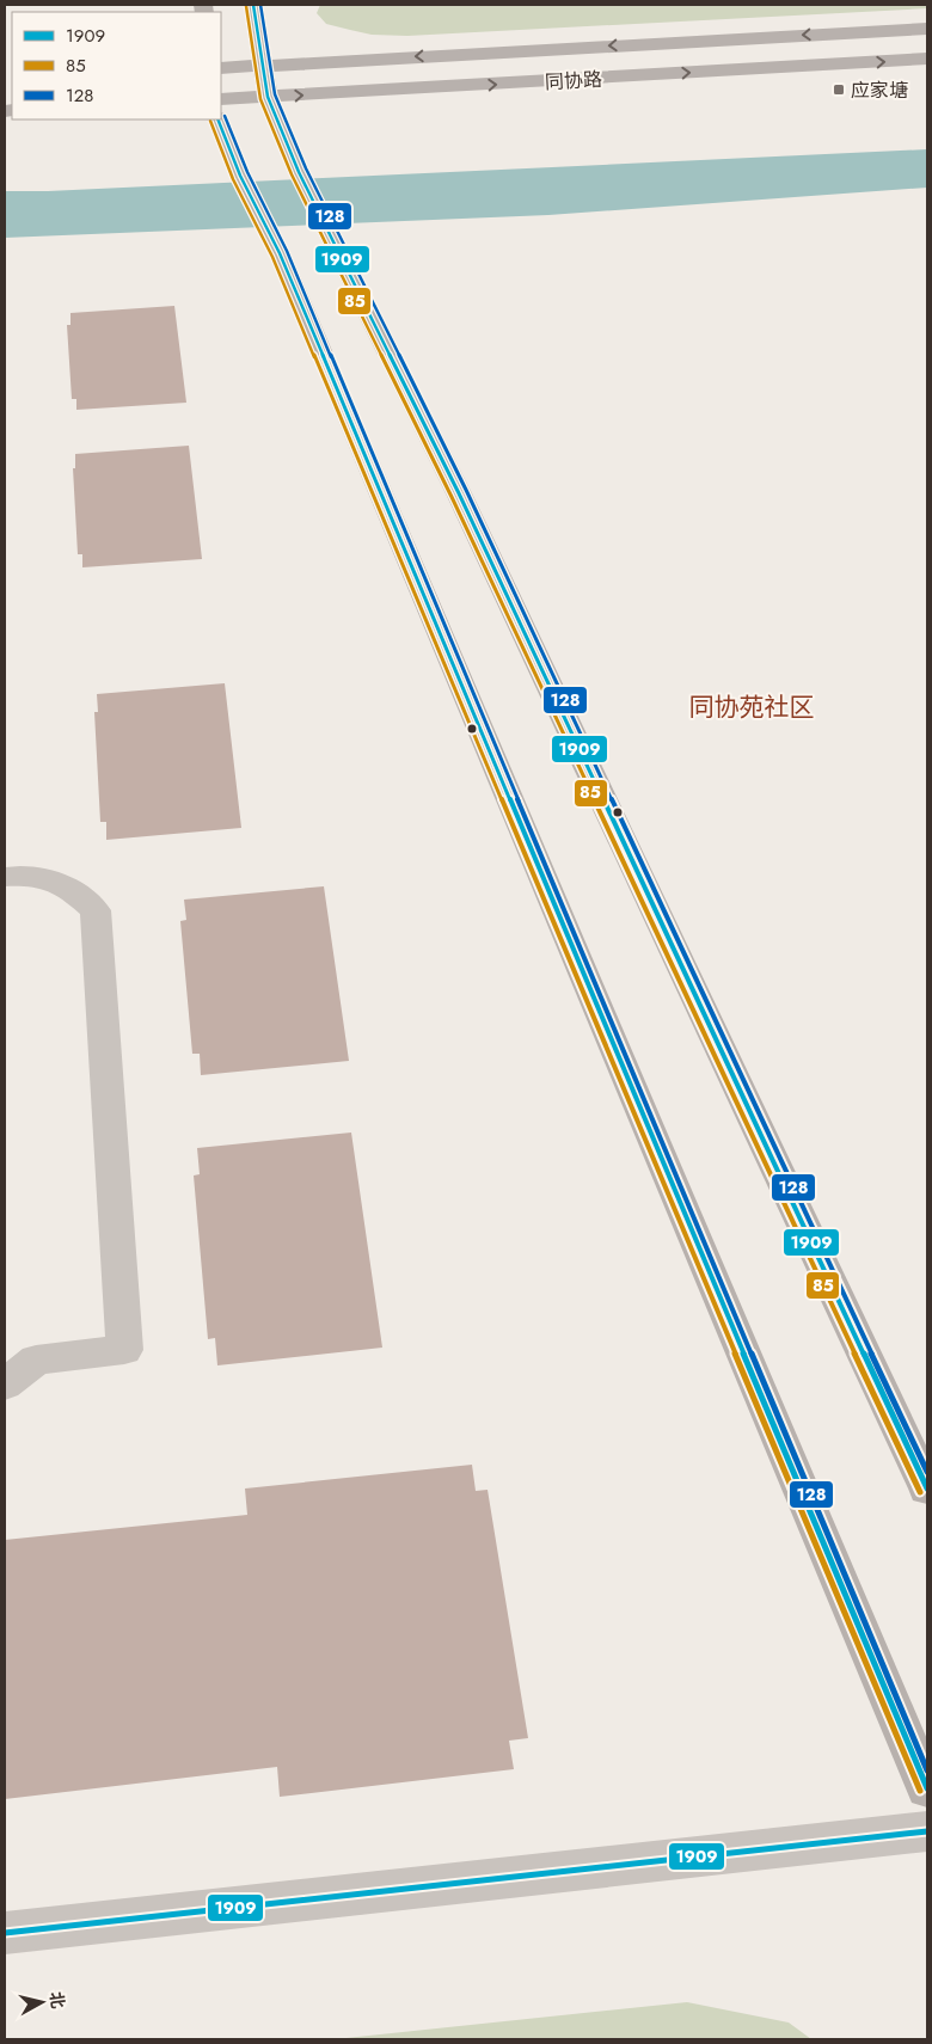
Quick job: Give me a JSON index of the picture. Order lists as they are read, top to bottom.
{
  "streets": {
    "main road": ["同协路"]
  },
  "districts": ["同协苑社区"],
  "places": {
    "transit": ["应家塘"]
  },
  "lines": ["transit line 1909", "transit line 128", "transit line 85"],
  "legend": ["1909", "85", "128"],
  "north": "right"
}
